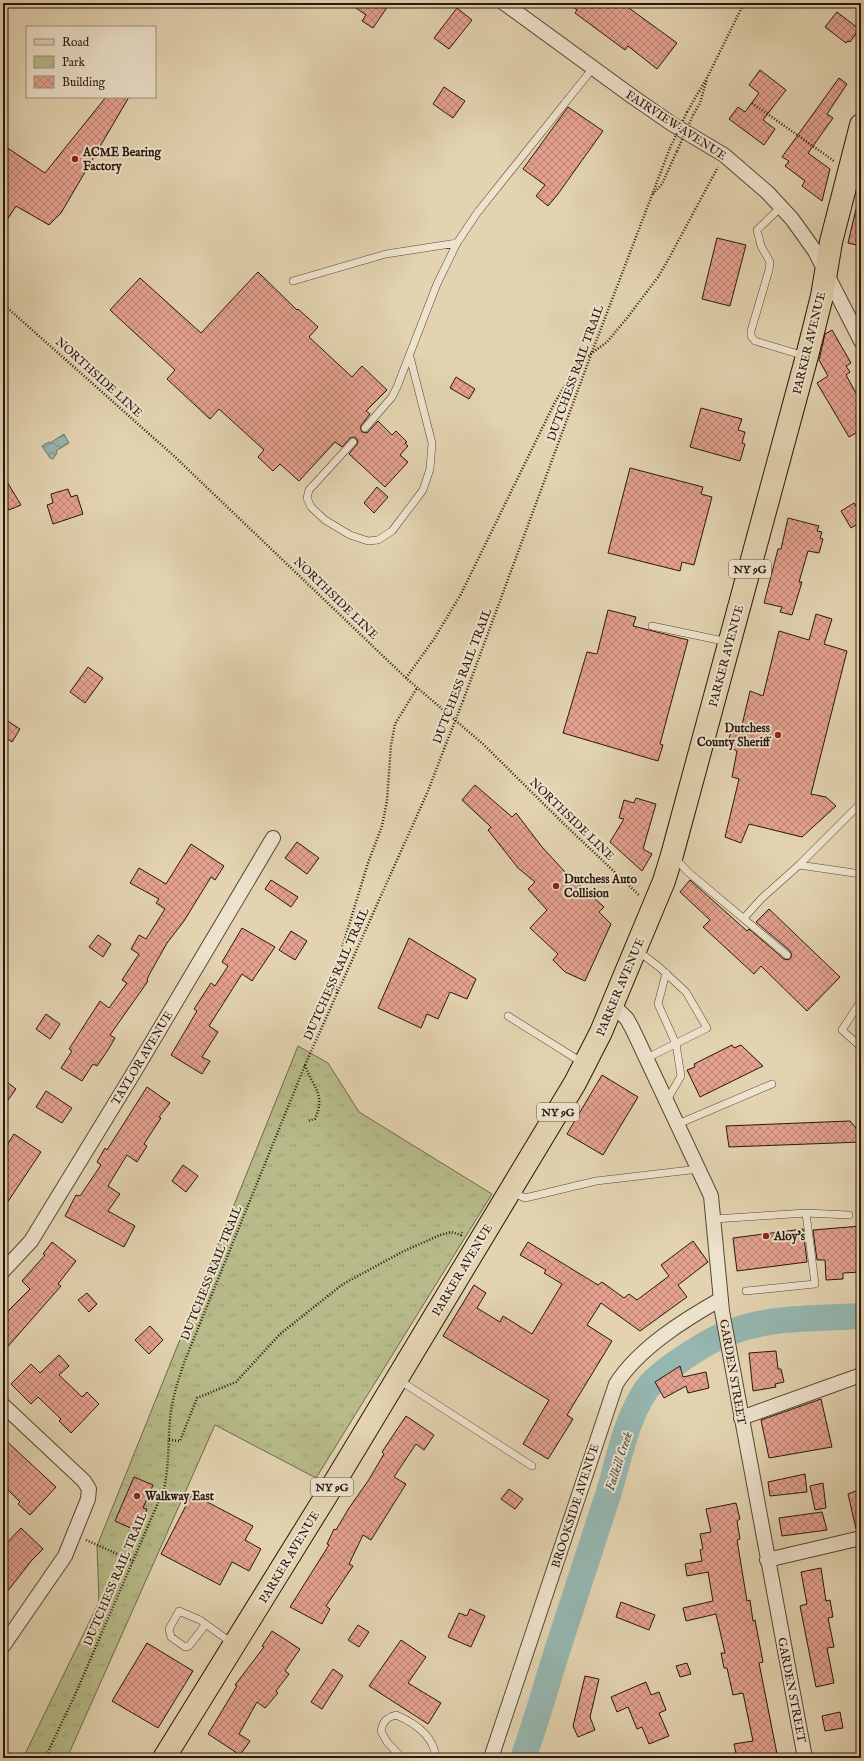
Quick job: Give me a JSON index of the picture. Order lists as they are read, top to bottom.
{
  "streets": {
    "main road": ["PARKER AVENUE", "NY 9G"],
    "street": [
      "FAIRVIEW AVENUE",
      "TAYLOR AVENUE",
      "GARDEN STREET",
      "BROOKSIDE AVENUE"
    ],
    "path": ["DUTCHESS RAIL TRAIL", "NORTHSIDE LINE"]
  },
  "crossings": [
    ["FAIRVIEW AVENUE", "PARKER AVENUE"],
    ["PARKER AVENUE", "NORTHSIDE LINE"],
    ["PARKER AVENUE", "GARDEN STREET"],
    ["GARDEN STREET", "BROOKSIDE AVENUE"]
  ],
  "water": ["Fallkill Creek"],
  "places": [
    "ACME Bearing Factory",
    "Dutchess County Sheriff",
    "Dutchess Auto Collision",
    "Aloy's",
    "Walkway East"
  ],
  "legend": ["Road", "Park", "Building"]
}
